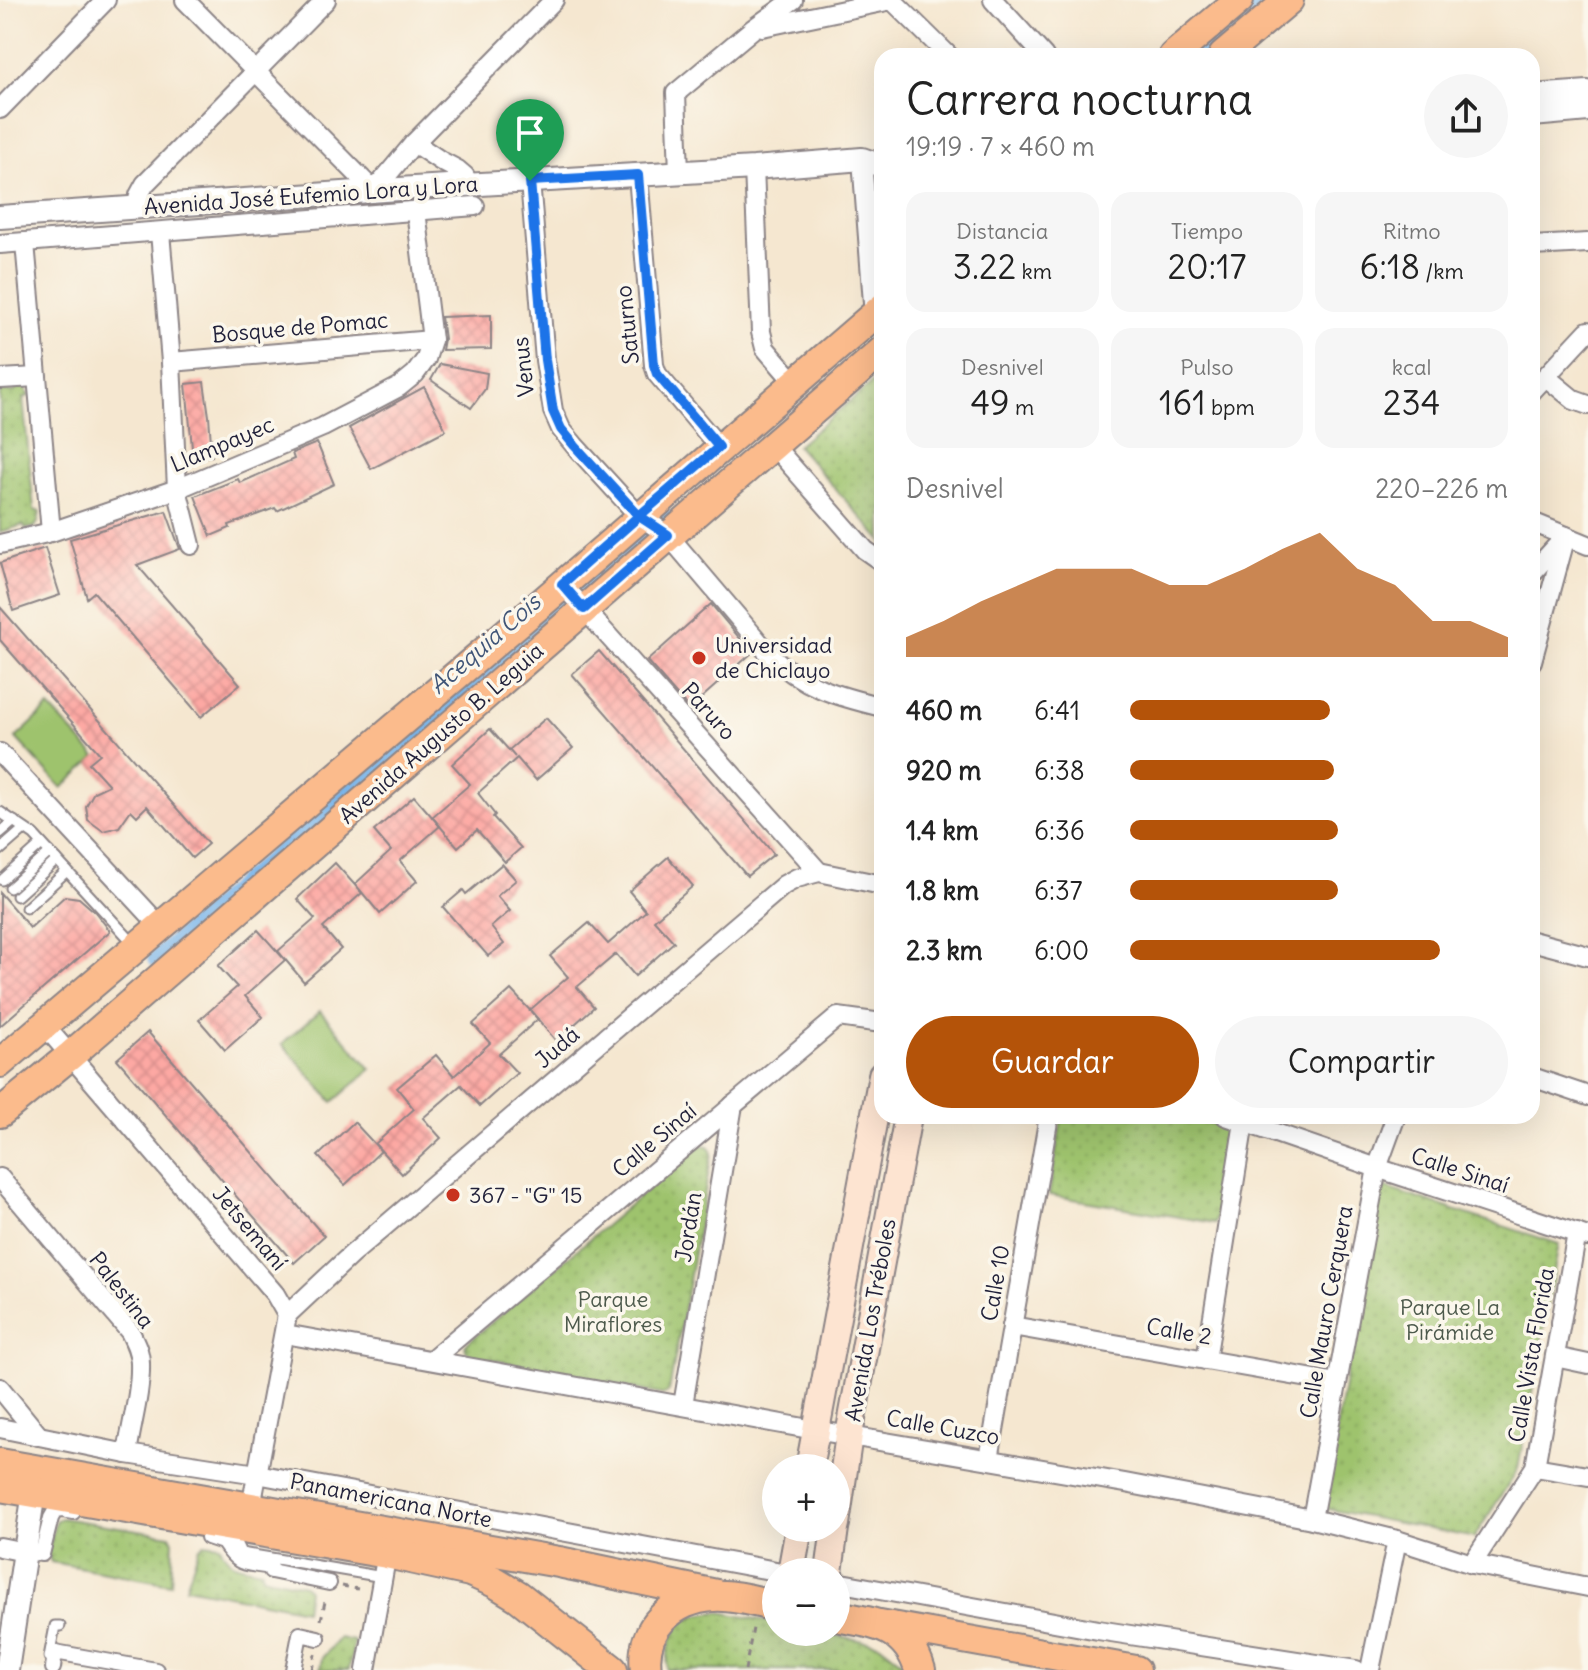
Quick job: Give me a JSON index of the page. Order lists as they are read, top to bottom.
{
  "streets": {
    "highway": ["Panamericana Norte"],
    "main road": ["Avenida Augusto B. Leguia", "Avenida Los Tréboles"],
    "street": [
      "Avenida José Eufemio Lora y Lora",
      "Saturno",
      "Bosque de Pomac",
      "Venus",
      "Llampayec",
      "Paruro",
      "Judá",
      "Calle Sinaí",
      "Jordán",
      "Jetsemaní",
      "Calle 10",
      "Palestina",
      "Calle Mauro Cerquera",
      "Calle 2",
      "Calle Vista Florida",
      "Calle Cuzco"
    ]
  },
  "crossings": [
    ["Avenida José Eufemio Lora y Lora", "Saturno"],
    ["Avenida José Eufemio Lora y Lora", "Venus"],
    ["Saturno", "Avenida Augusto B. Leguia"],
    ["Bosque de Pomac", "Llampayec"],
    ["Venus", "Avenida Augusto B. Leguia"],
    ["Paruro", "Avenida Augusto B. Leguia"],
    ["Paruro", "Judá"],
    ["Avenida Augusto B. Leguia", "Jetsemaní"],
    ["Judá", "Jetsemaní"],
    ["Judá", "Calle Cuzco"],
    ["Calle Sinaí", "Jordán"],
    ["Calle Sinaí", "Calle Mauro Cerquera"],
    ["Calle Sinaí", "Calle Vista Florida"],
    ["Calle Sinaí", "Calle Cuzco"],
    ["Jordán", "Calle Cuzco"],
    ["Jetsemaní", "Calle Cuzco"],
    ["Calle 10", "Calle 2"],
    ["Calle 10", "Calle Cuzco"],
    ["Palestina", "Panamericana Norte"],
    ["Calle Mauro Cerquera", "Calle 2"],
    ["Calle Mauro Cerquera", "Calle Cuzco"],
    ["Avenida Los Tréboles", "Calle Cuzco"],
    ["Calle Vista Florida", "Calle Cuzco"]
  ],
  "water": ["Acequia Cois"],
  "parks": ["Parque Miraflores", "Parque La Pirámide"],
  "places": ["Universidad de Chiclayo", "367 - \"G\" 15"],
  "page": {
    "heading": ["Carrera nocturna", "19:19 · 7 × 460 m"],
    "stats": [
      ["Distancia", "3.22 km"],
      ["Tiempo", "20:17"],
      ["Ritmo", "6:18 /km"],
      ["Desnivel", "49 m"],
      ["Pulso", "161 bpm"],
      ["kcal", "234"]
    ],
    "chart": ["Desnivel", "220–226 m"],
    "list": [
      {
        "name": "460 m",
        "note": "6:41"
      },
      {
        "name": "920 m",
        "note": "6:38"
      },
      {
        "name": "1.4 km",
        "note": "6:36"
      },
      {
        "name": "1.8 km",
        "note": "6:37"
      },
      {
        "name": "2.3 km",
        "note": "6:00"
      }
    ],
    "buttons": ["Guardar", "Compartir"],
    "map_buttons": ["+", "−"]
  }
}
